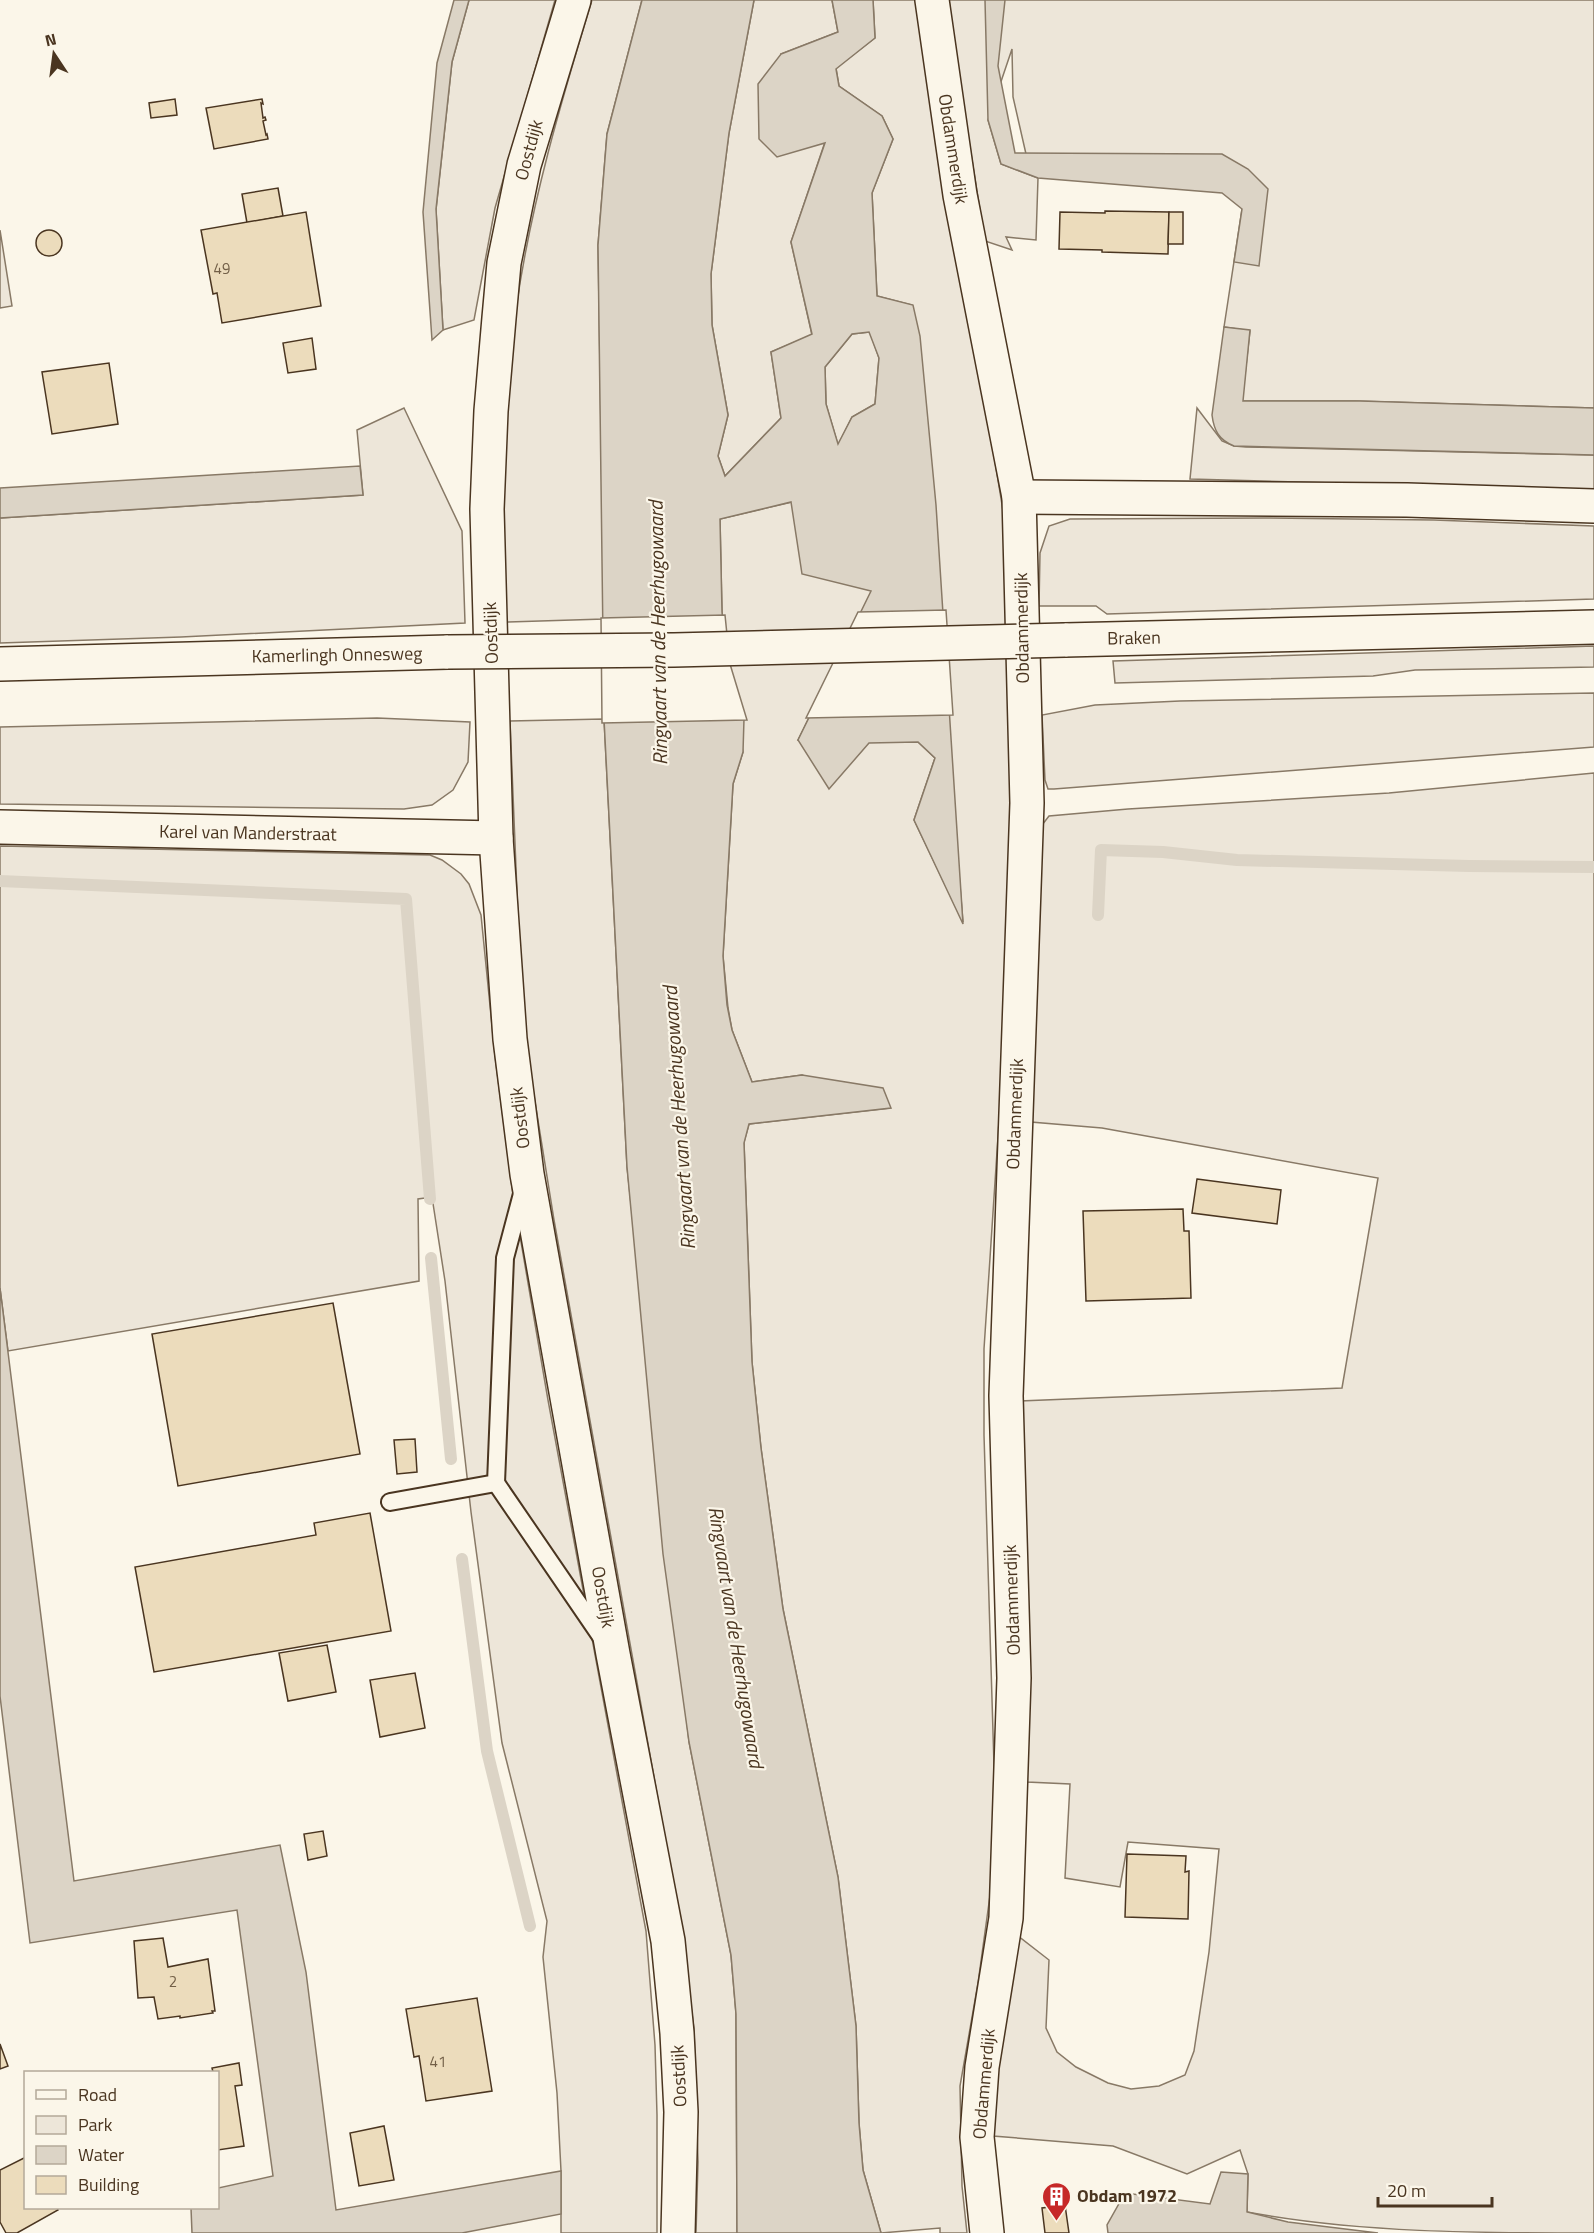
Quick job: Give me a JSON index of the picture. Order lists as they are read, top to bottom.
{
  "streets": {
    "street": [
      "Obdammerdijk",
      "Oostdijk",
      "Braken",
      "Kamerlingh Onnesweg",
      "Karel van Manderstraat"
    ]
  },
  "crossings": [
    ["Oostdijk", "Karel van Manderstraat"],
    ["Braken", "Kamerlingh Onnesweg"]
  ],
  "water": ["Ringvaart van de Heerhugowaard"],
  "places": {
    "building": ["Obdam 1972"]
  },
  "house_numbers": ["49", "2", "41"],
  "legend": [
    "Road",
    "Park",
    "Water",
    "Building"
  ],
  "scale_bar": "20 m",
  "north": "top"
}
